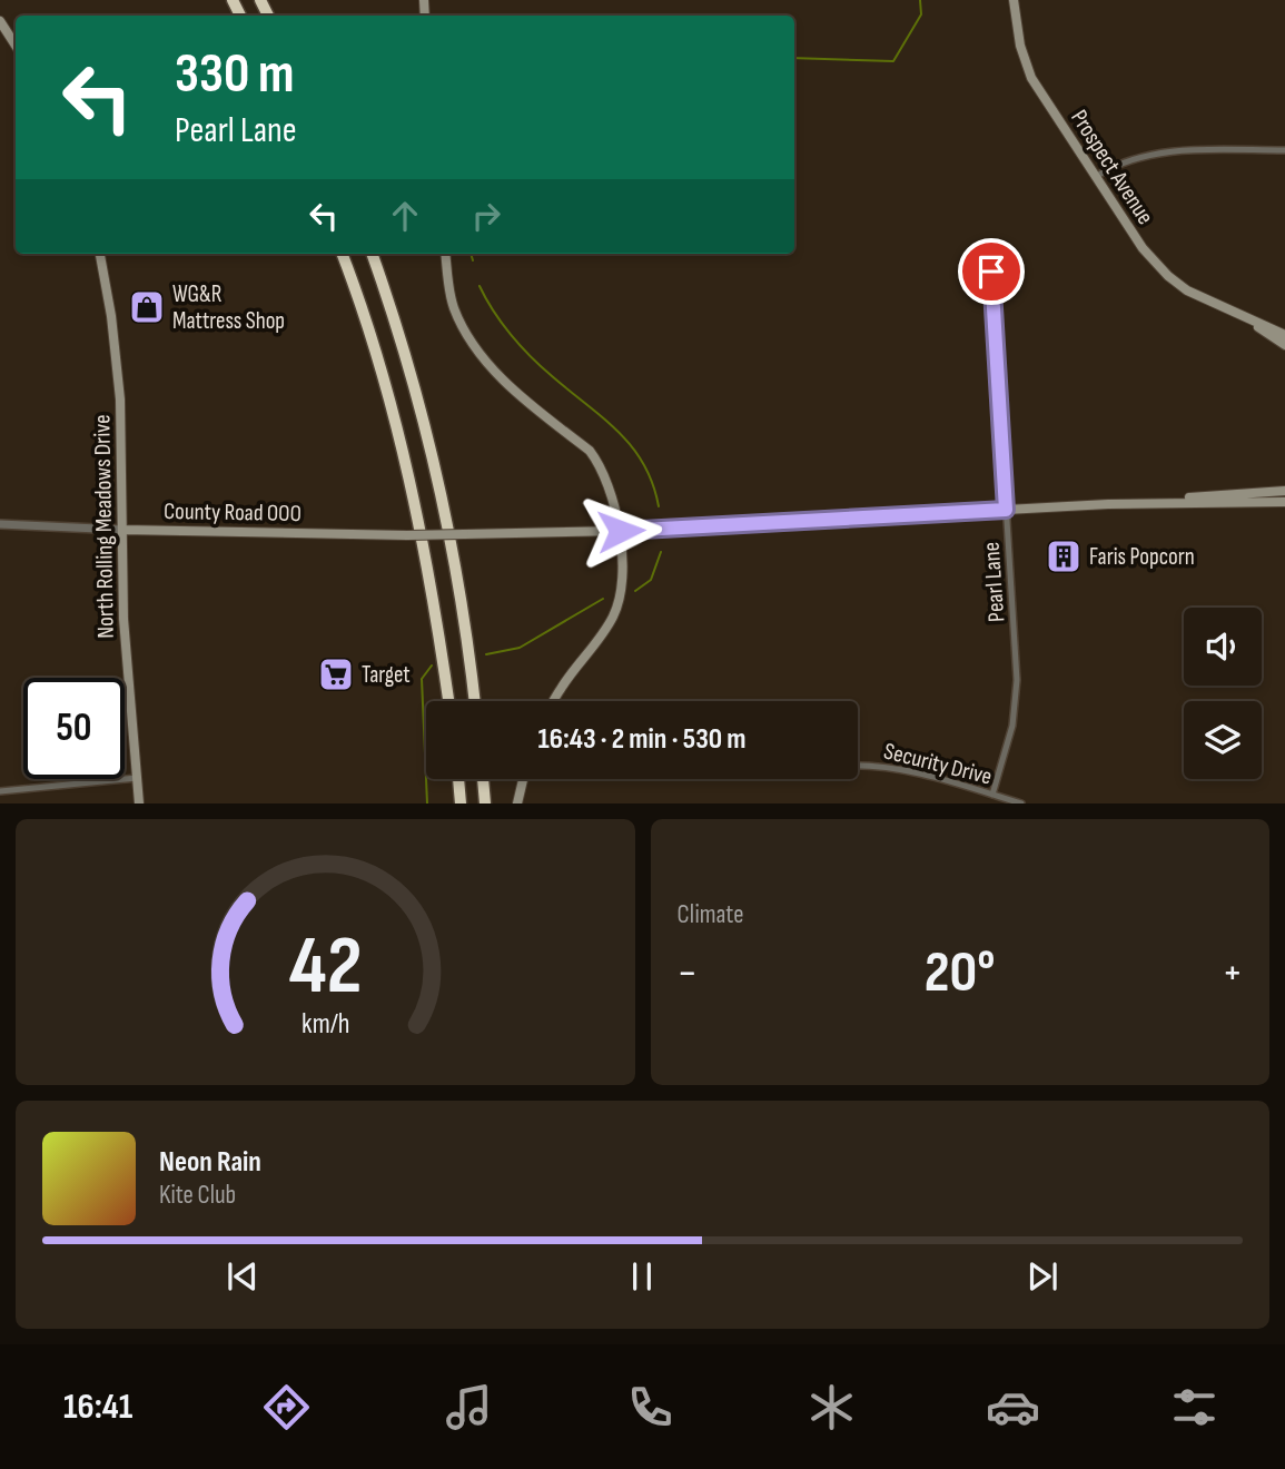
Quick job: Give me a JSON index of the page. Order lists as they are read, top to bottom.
{
  "streets": {
    "main road": ["Prospect Avenue", "County Road OOO", "North Rolling Meadows Drive"],
    "street": ["Pearl Lane", "Security Drive"]
  },
  "crossings": [
    ["County Road OOO", "North Rolling Meadows Drive"],
    ["County Road OOO", "Pearl Lane"],
    ["Pearl Lane", "Security Drive"]
  ],
  "places": {
    "shop": ["WG&R Mattress Shop"],
    "building": ["Faris Popcorn"],
    "supermarket": ["Target"]
  },
  "page": {
    "turn": ["330 m", "Pearl Lane"],
    "limit": "50",
    "trip": "16:43 · 2 min · 530 m",
    "tile": "Climate",
    "heat": ["−", "20°", "+"],
    "song": ["Neon Rain", "Kite Club"],
    "tabs": "16:41",
    "gauge": ["42", "km/h"]
  }
}
